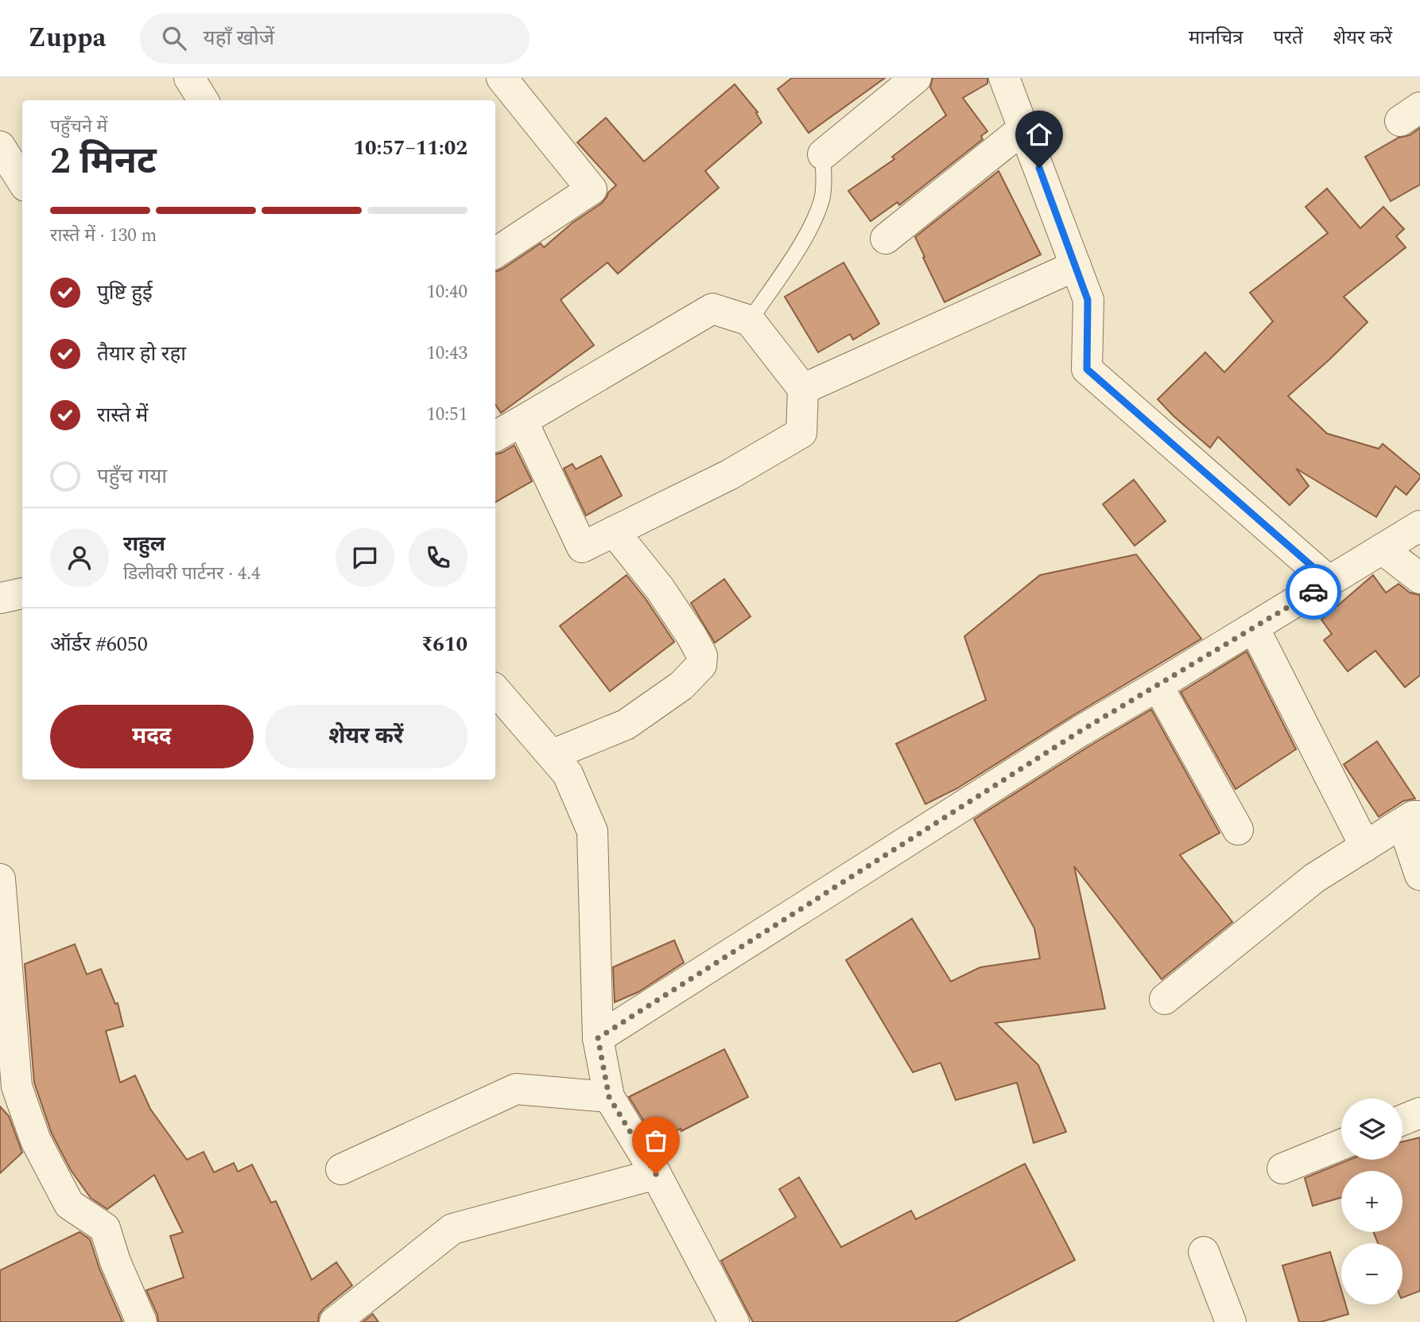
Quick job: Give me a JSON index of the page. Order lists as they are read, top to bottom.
{
  "page": {
    "header": "Zuppa",
    "search": "यहाँ खोजें",
    "nav": ["मानचित्र", "परतें", "शेयर करें"],
    "heading": ["2 मिनट", "पहुँचने में", "10:57–11:02"],
    "panel": [
      "राहुल",
      "डिलीवरी पार्टनर · 4.4",
      "ऑर्डर #6050",
      "₹610"
    ],
    "bar": "रास्ते में · 130 m",
    "list": [
      ["पुष्टि हुई", "10:40"],
      ["तैयार हो रहा", "10:43"],
      ["रास्ते में", "10:51"],
      "पहुँच गया"
    ],
    "buttons": ["मदद", "शेयर करें"],
    "map_buttons": ["+", "−"]
  }
}
